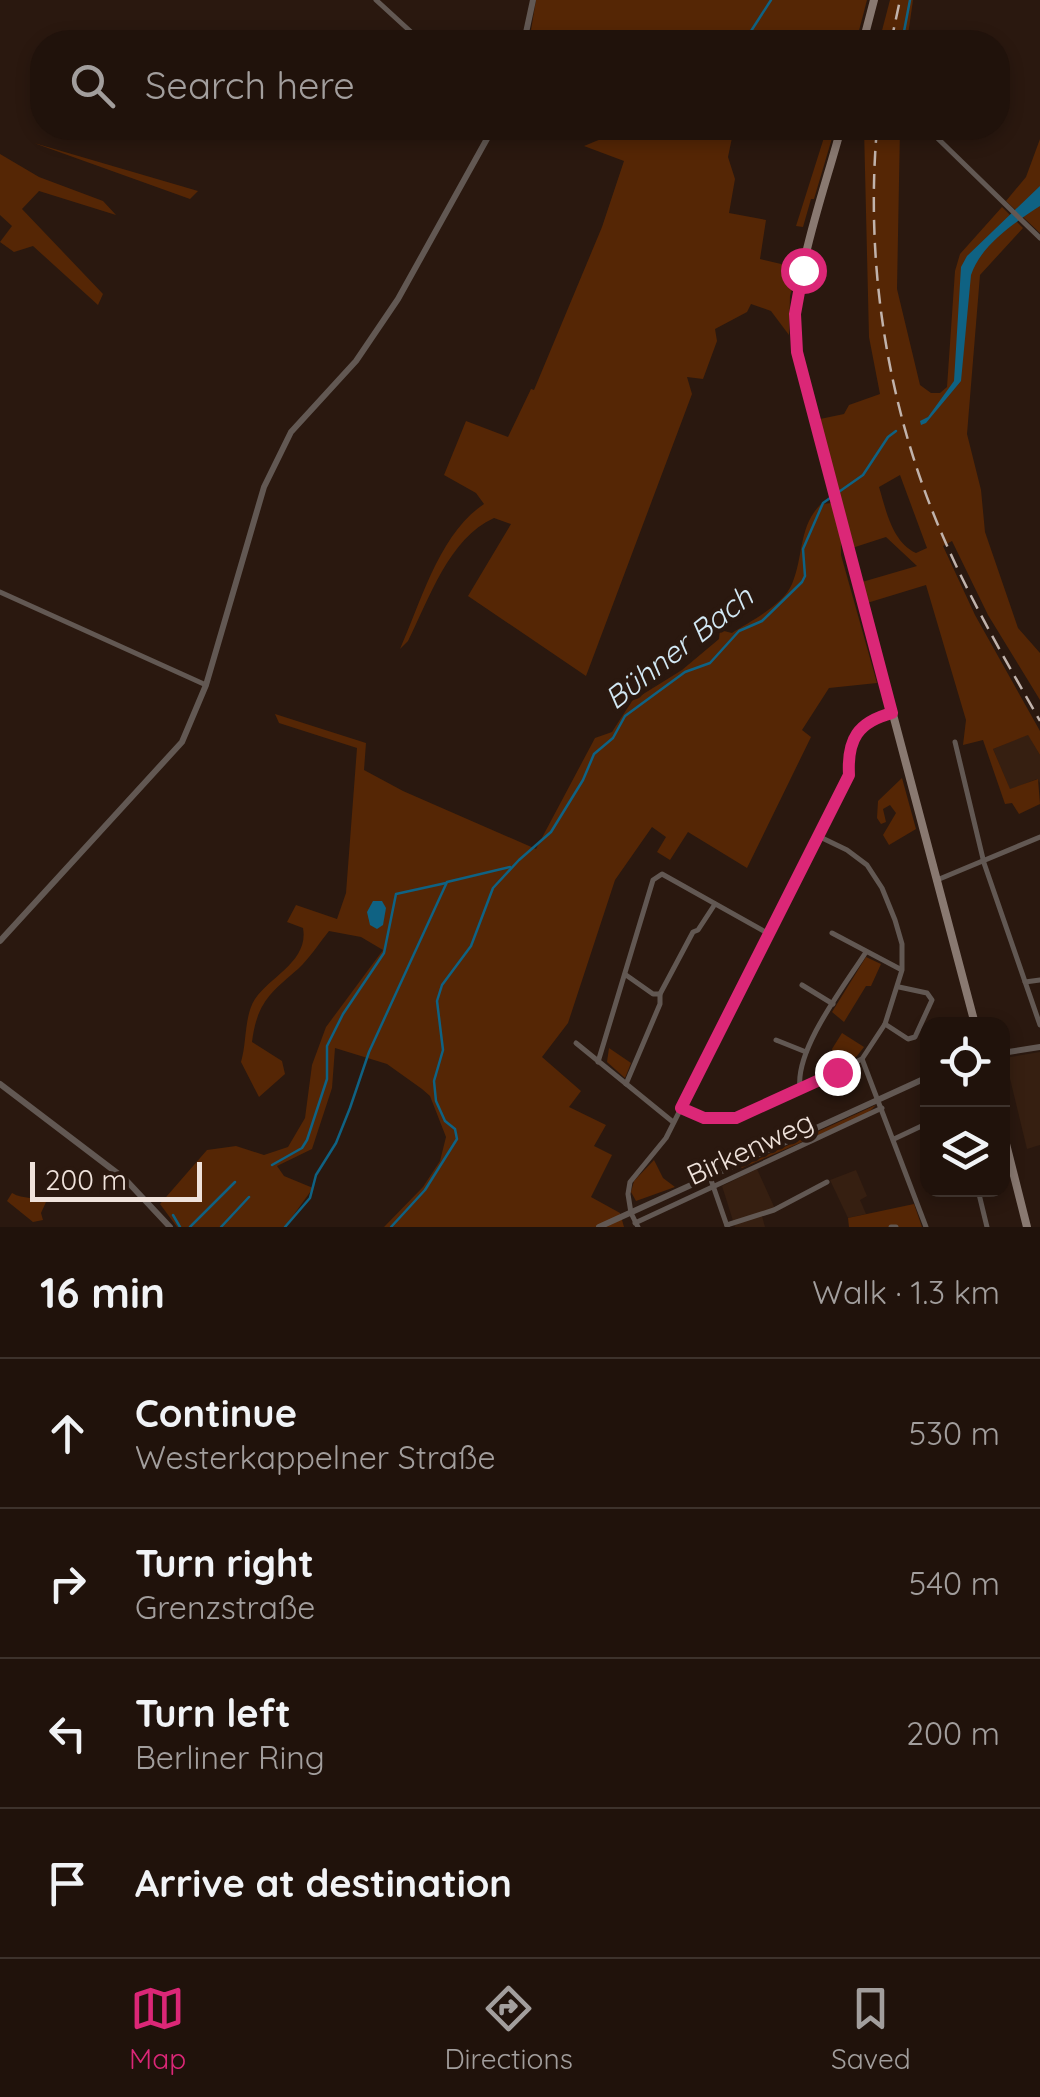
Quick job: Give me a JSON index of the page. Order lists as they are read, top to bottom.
{
  "streets": {
    "street": ["Birkenweg"]
  },
  "water": ["Bühner Bach"],
  "scale_bar": "200 m",
  "page": {
    "search": "Search here",
    "scale": "200 m",
    "heading": ["16 min", "Walk · 1.3 km"],
    "list": [
      ["Continue", "Westerkappelner Straße", "530 m"],
      ["Turn right", "Grenzstraße", "540 m"],
      ["Turn left", "Berliner Ring", "200 m"],
      "Arrive at destination"
    ],
    "nav": ["Map", "Directions", "Saved"]
  }
}
